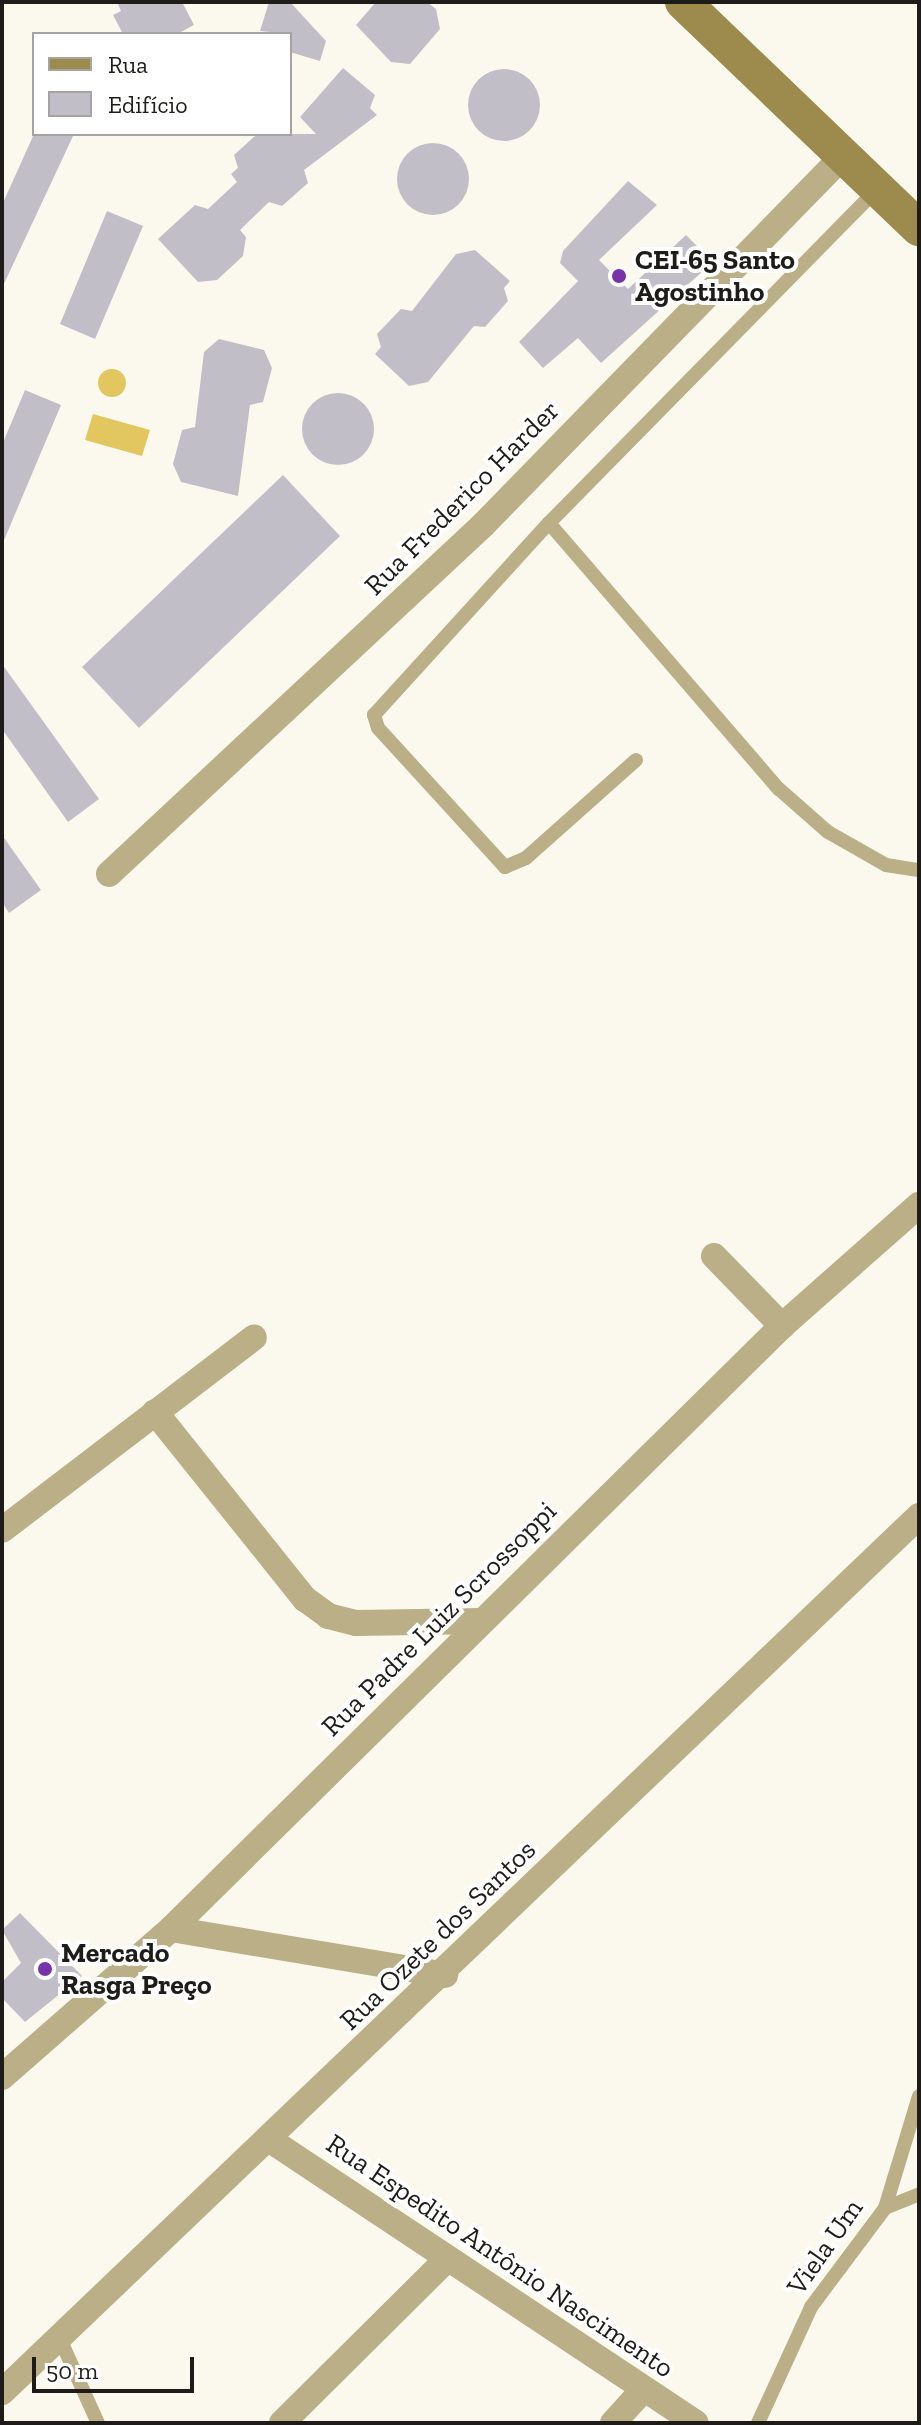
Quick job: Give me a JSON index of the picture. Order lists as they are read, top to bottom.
{
  "streets": {
    "street": [
      "Rua Frederico Harder",
      "Rua Padre Luiz Scrossoppi",
      "Rua Ozete dos Santos",
      "Rua Espedito Antônio Nascimento"
    ],
    "lane": ["Viela Um"]
  },
  "crossings": [
    ["Rua Ozete dos Santos", "Rua Espedito Antônio Nascimento"]
  ],
  "places": ["CEI-65 Santo Agostinho", "Mercado Rasga Preço"],
  "legend": ["Rua", "Edifício"],
  "scale_bar": "50 m"
}
